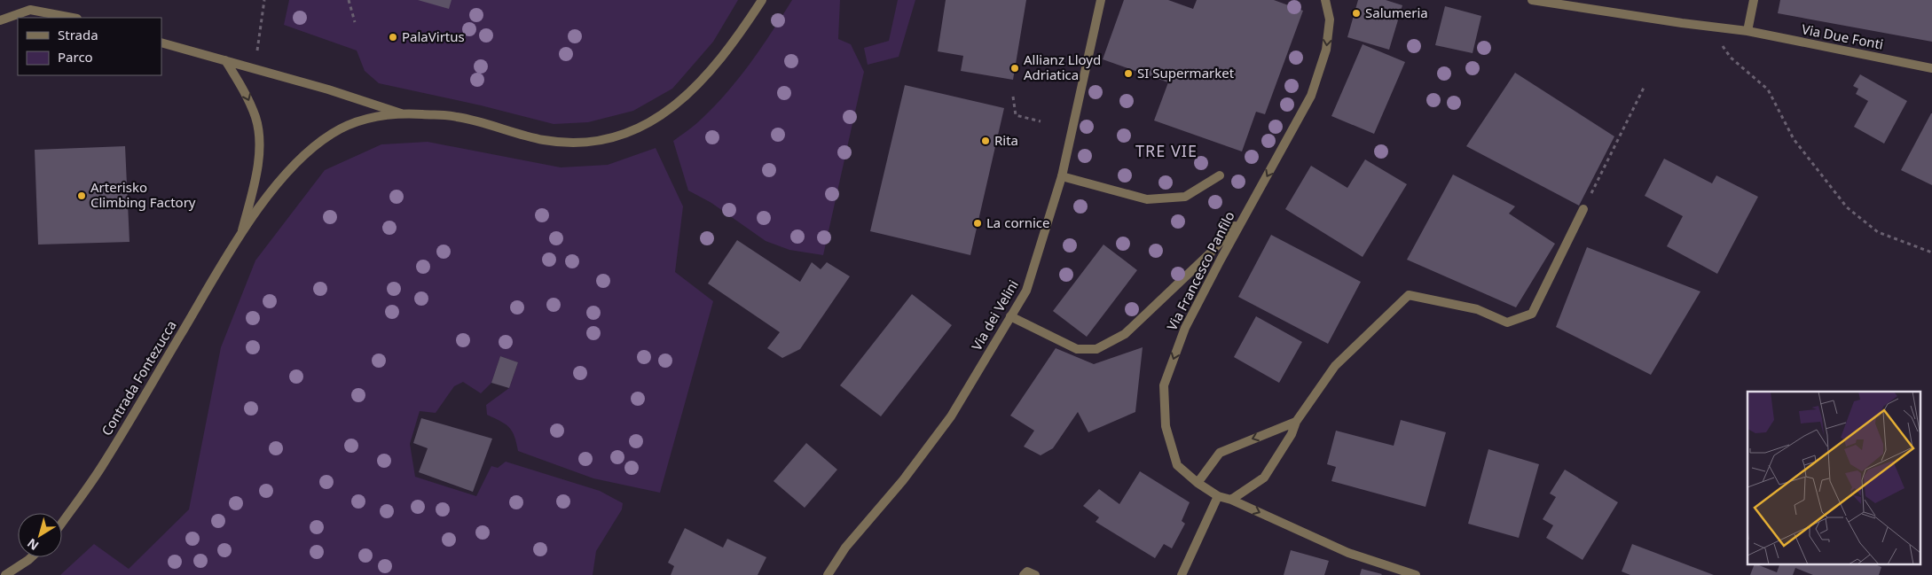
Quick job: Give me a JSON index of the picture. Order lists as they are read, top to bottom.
{
  "streets": {
    "street": [
      "Via Due Fonti",
      "Via Francesco Panfilo",
      "Via dei Velini",
      "Contrada Fontezucca"
    ]
  },
  "districts": ["TRE VIE"],
  "places": [
    "Salumeria",
    "PalaVirtus",
    "Allianz Lloyd Adriatica",
    "SI Supermarket",
    "Rita",
    "Arterisko Climbing Factory",
    "La cornice"
  ],
  "legend": ["Strada", "Parco"],
  "north": "bottom left"
}
